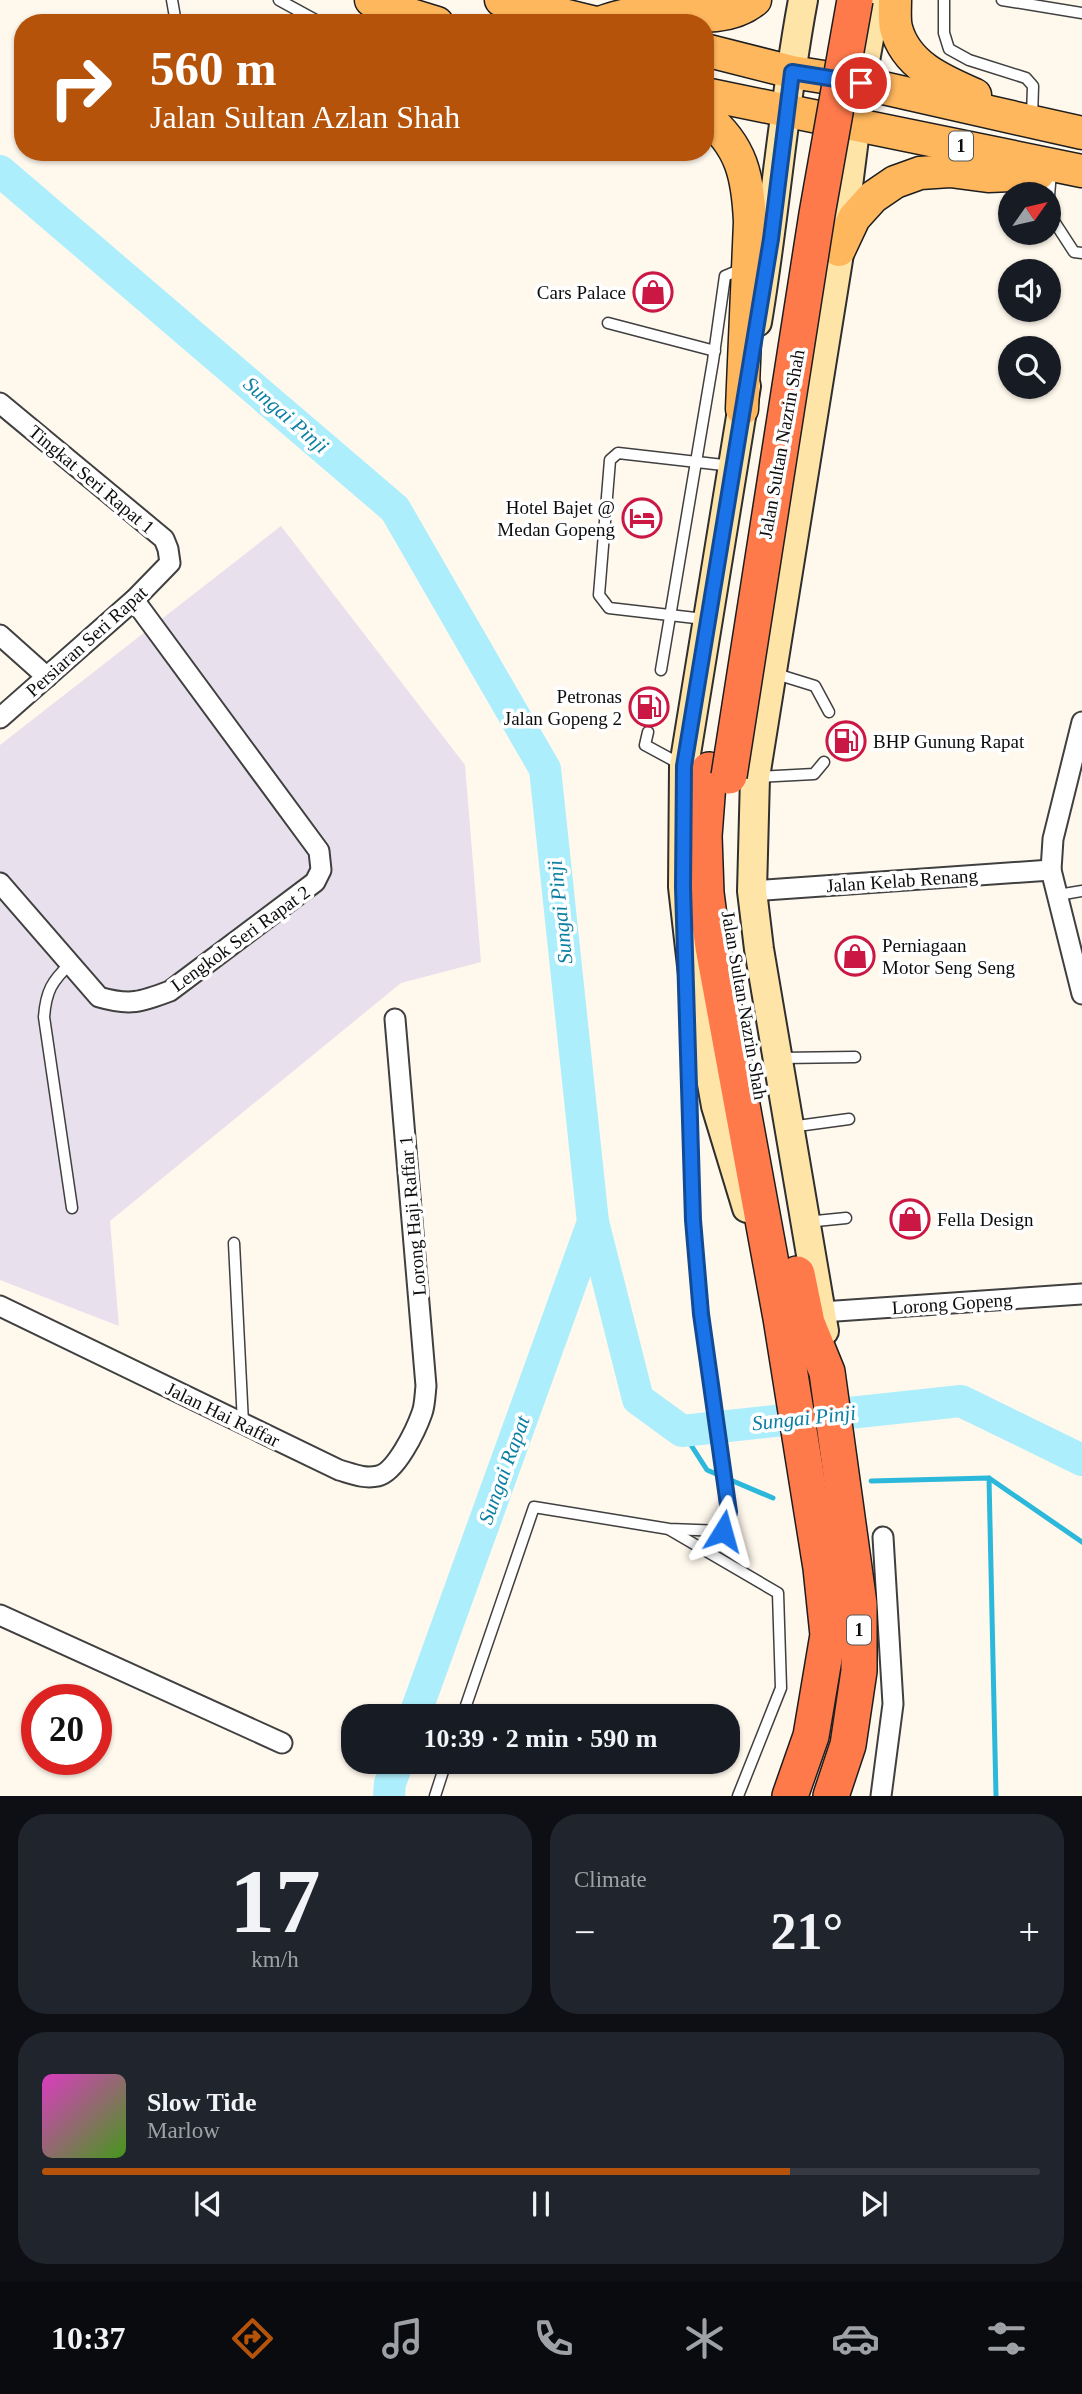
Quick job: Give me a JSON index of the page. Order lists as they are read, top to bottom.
{
  "streets": {
    "highway": ["1", "Jalan Sultan Nazrin Shah"],
    "street": [
      "Tingkat Seri Rapat 1",
      "Persiaran Seri Rapat",
      "Jalan Kelab Renang",
      "Lengkok Seri Rapat 2",
      "Lorong Haji Raffar 1",
      "Lorong Gopeng",
      "Jalan Hai Raffar"
    ]
  },
  "crossings": [
    ["1", "Jalan Sultan Nazrin Shah"],
    ["1", "Jalan Kelab Renang"],
    ["1", "Lorong Gopeng"],
    ["Tingkat Seri Rapat 1", "Persiaran Seri Rapat"],
    ["Persiaran Seri Rapat", "Lengkok Seri Rapat 2"],
    ["Lorong Haji Raffar 1", "Jalan Hai Raffar"]
  ],
  "water": ["Sungai Pinji", "Sungai Rapat"],
  "places": {
    "shop": ["Cars Palace", "Perniagaan Motor Seng Seng", "Fella Design"],
    "hotel": ["Hotel Bajet @ Medan Gopeng"],
    "fuel station": ["Petronas Jalan Gopeng 2", "BHP Gunung Rapat"]
  },
  "north": "top right",
  "page": {
    "turn": ["560 m", "Jalan Sultan Azlan Shah"],
    "limit": "20",
    "trip": "10:39 · 2 min · 590 m",
    "tile": [
      ["17", "km/h"],
      "Climate"
    ],
    "heat": ["−", "21°", "+"],
    "song": ["Slow Tide", "Marlow"],
    "tabs": "10:37"
  }
}
